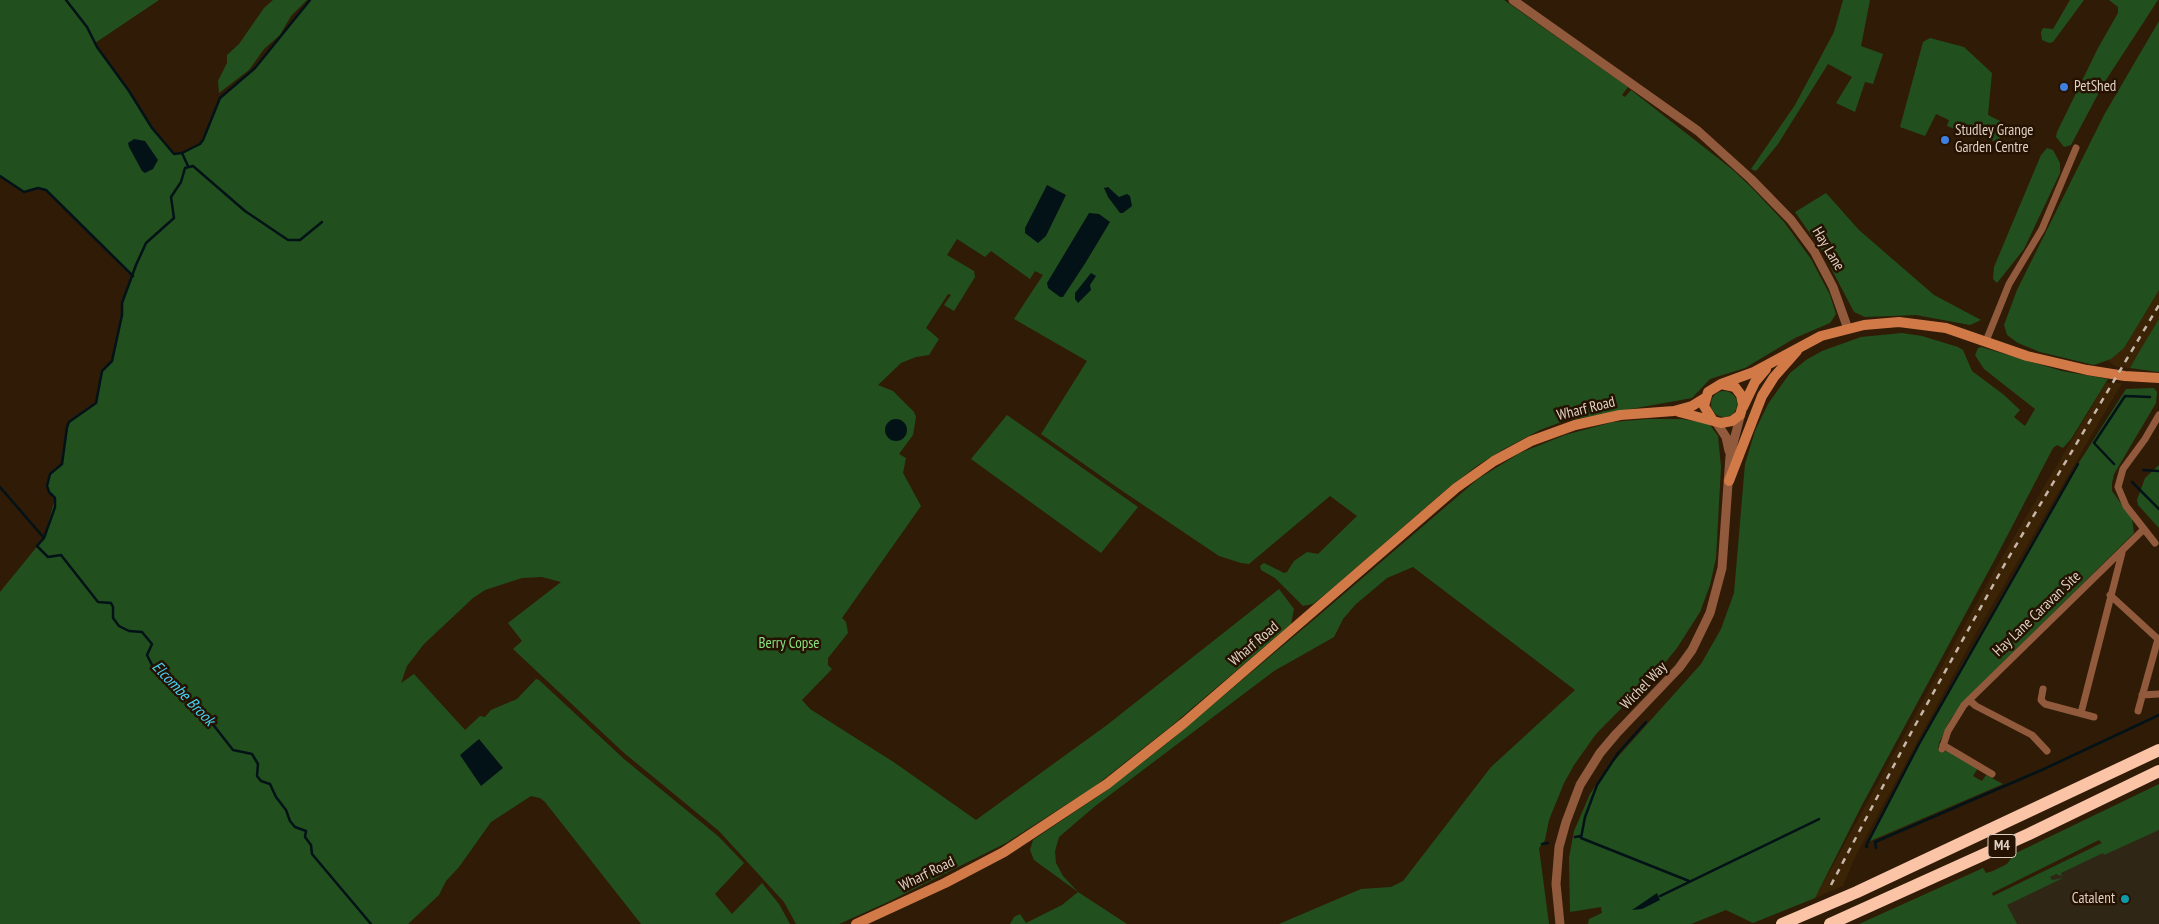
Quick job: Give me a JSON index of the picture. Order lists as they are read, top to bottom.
{
  "streets": {
    "highway": ["M4"],
    "main road": ["Wharf Road"],
    "street": ["Hay Lane", "Hay Lane Caravan Site", "Wichel Way"]
  },
  "crossings": [
    ["Hay Lane", "Wharf Road"],
    ["Wharf Road", "Wichel Way"]
  ],
  "water": ["Elcombe Brook"],
  "parks": ["Berry Copse"],
  "places": ["PetShed", "Studley Grange Garden Centre", "Catalent"]
}
